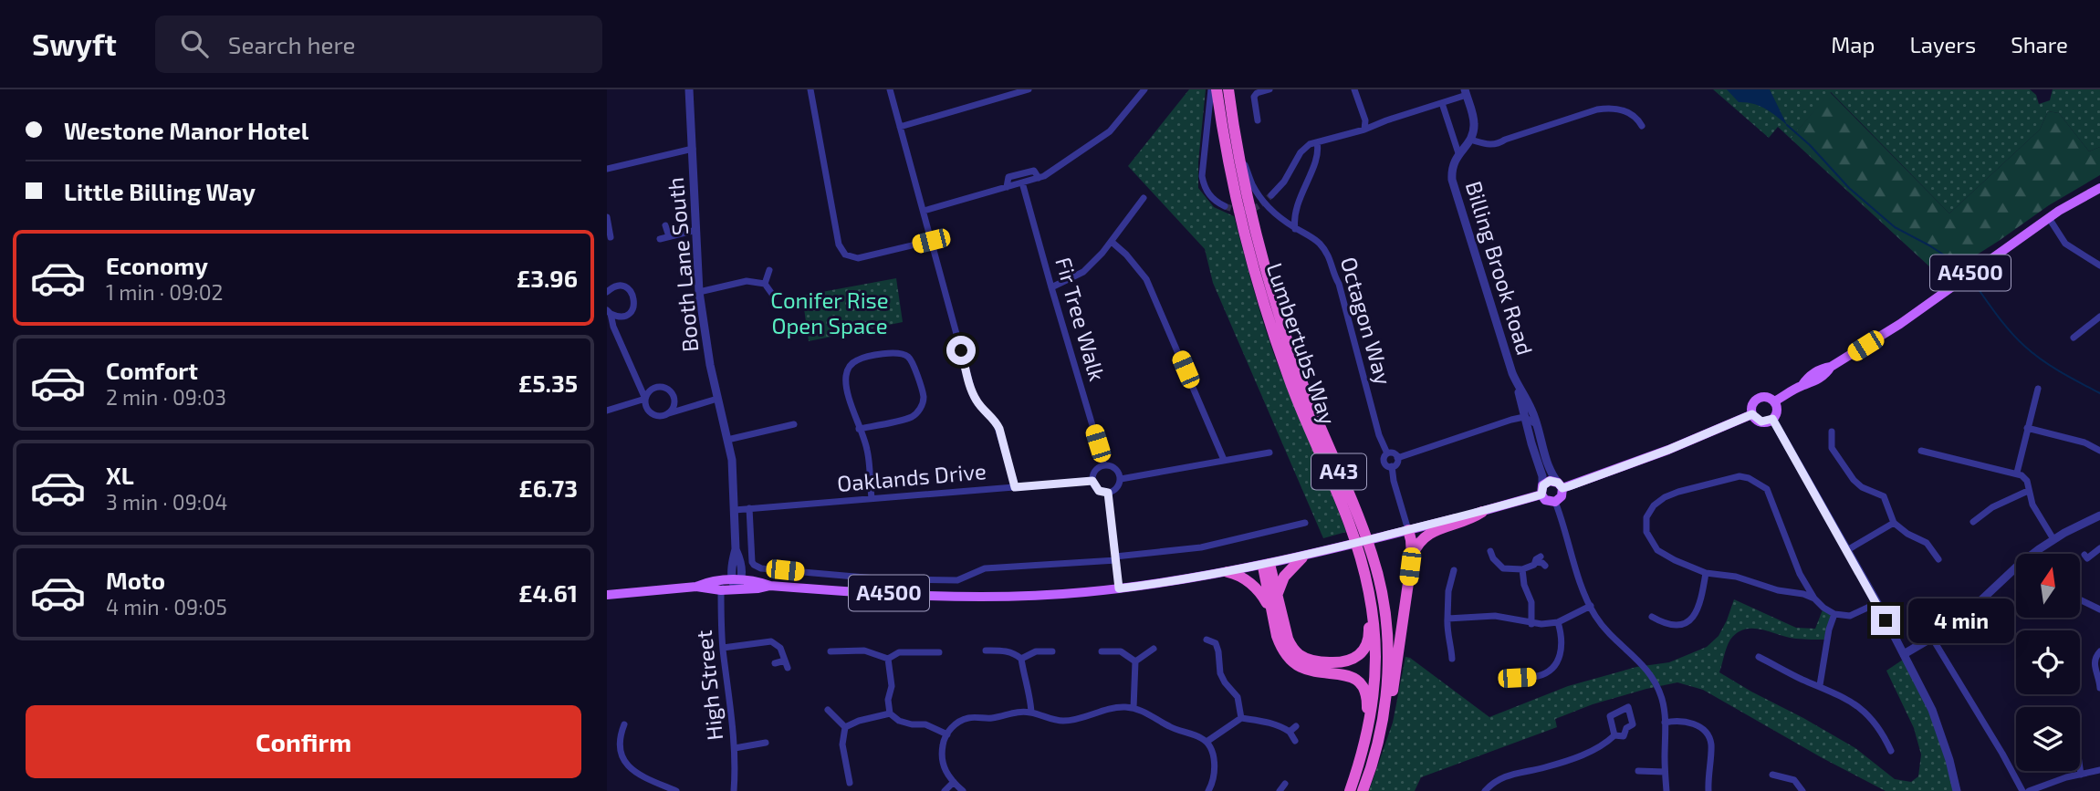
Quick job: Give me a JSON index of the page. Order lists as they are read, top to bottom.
{
  "streets": {
    "highway": ["Lumbertubs Way", "A43"],
    "main road": ["A4500"],
    "street": [
      "Booth Lane South",
      "Billing Brook Road",
      "Fir Tree Walk",
      "Octagon Way",
      "Oaklands Drive",
      "High Street"
    ]
  },
  "crossings": [
    ["Booth Lane South", "A4500"],
    ["Booth Lane South", "Oaklands Drive"],
    ["Billing Brook Road", "A4500"],
    ["A4500", "High Street"],
    ["Fir Tree Walk", "Oaklands Drive"],
    ["Octagon Way", "Lumbertubs Way"]
  ],
  "parks": ["Conifer Rise Open Space"],
  "north": "top",
  "page": {
    "header": "Swyft",
    "search": "Search here",
    "nav": ["Map", "Layers", "Share"],
    "banner": ["Westone Manor Hotel", "Little Billing Way"],
    "list": [
      {
        "name": "Economy",
        "note": "1 min · 09:02",
        "value": "£3.96"
      },
      {
        "name": "Comfort",
        "note": "2 min · 09:03",
        "value": "£5.35"
      },
      {
        "name": "XL",
        "note": "3 min · 09:04",
        "value": "£6.73"
      },
      {
        "name": "Moto",
        "note": "4 min · 09:05",
        "value": "£4.61"
      }
    ],
    "bubble": "4 min",
    "buttons": "Confirm"
  }
}
